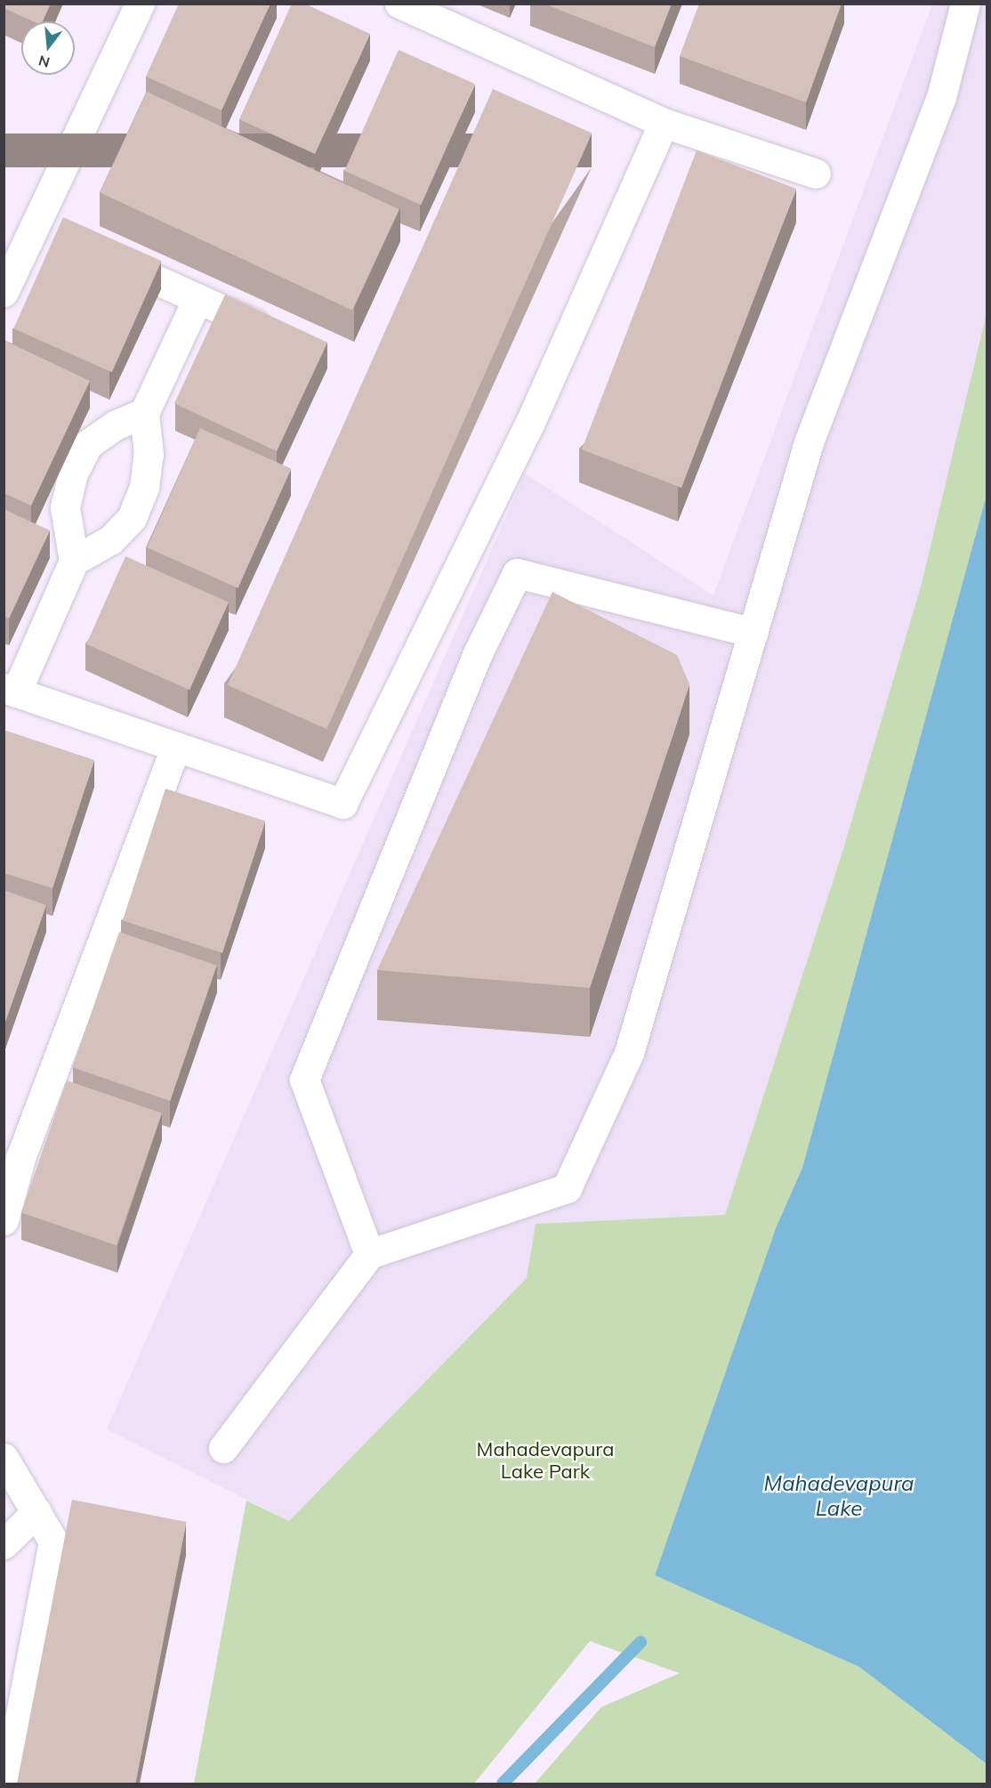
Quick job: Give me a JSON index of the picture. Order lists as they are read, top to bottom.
{
  "water": ["Mahadevapura Lake"],
  "parks": ["Mahadevapura Lake Park"],
  "north": "bottom"
}
